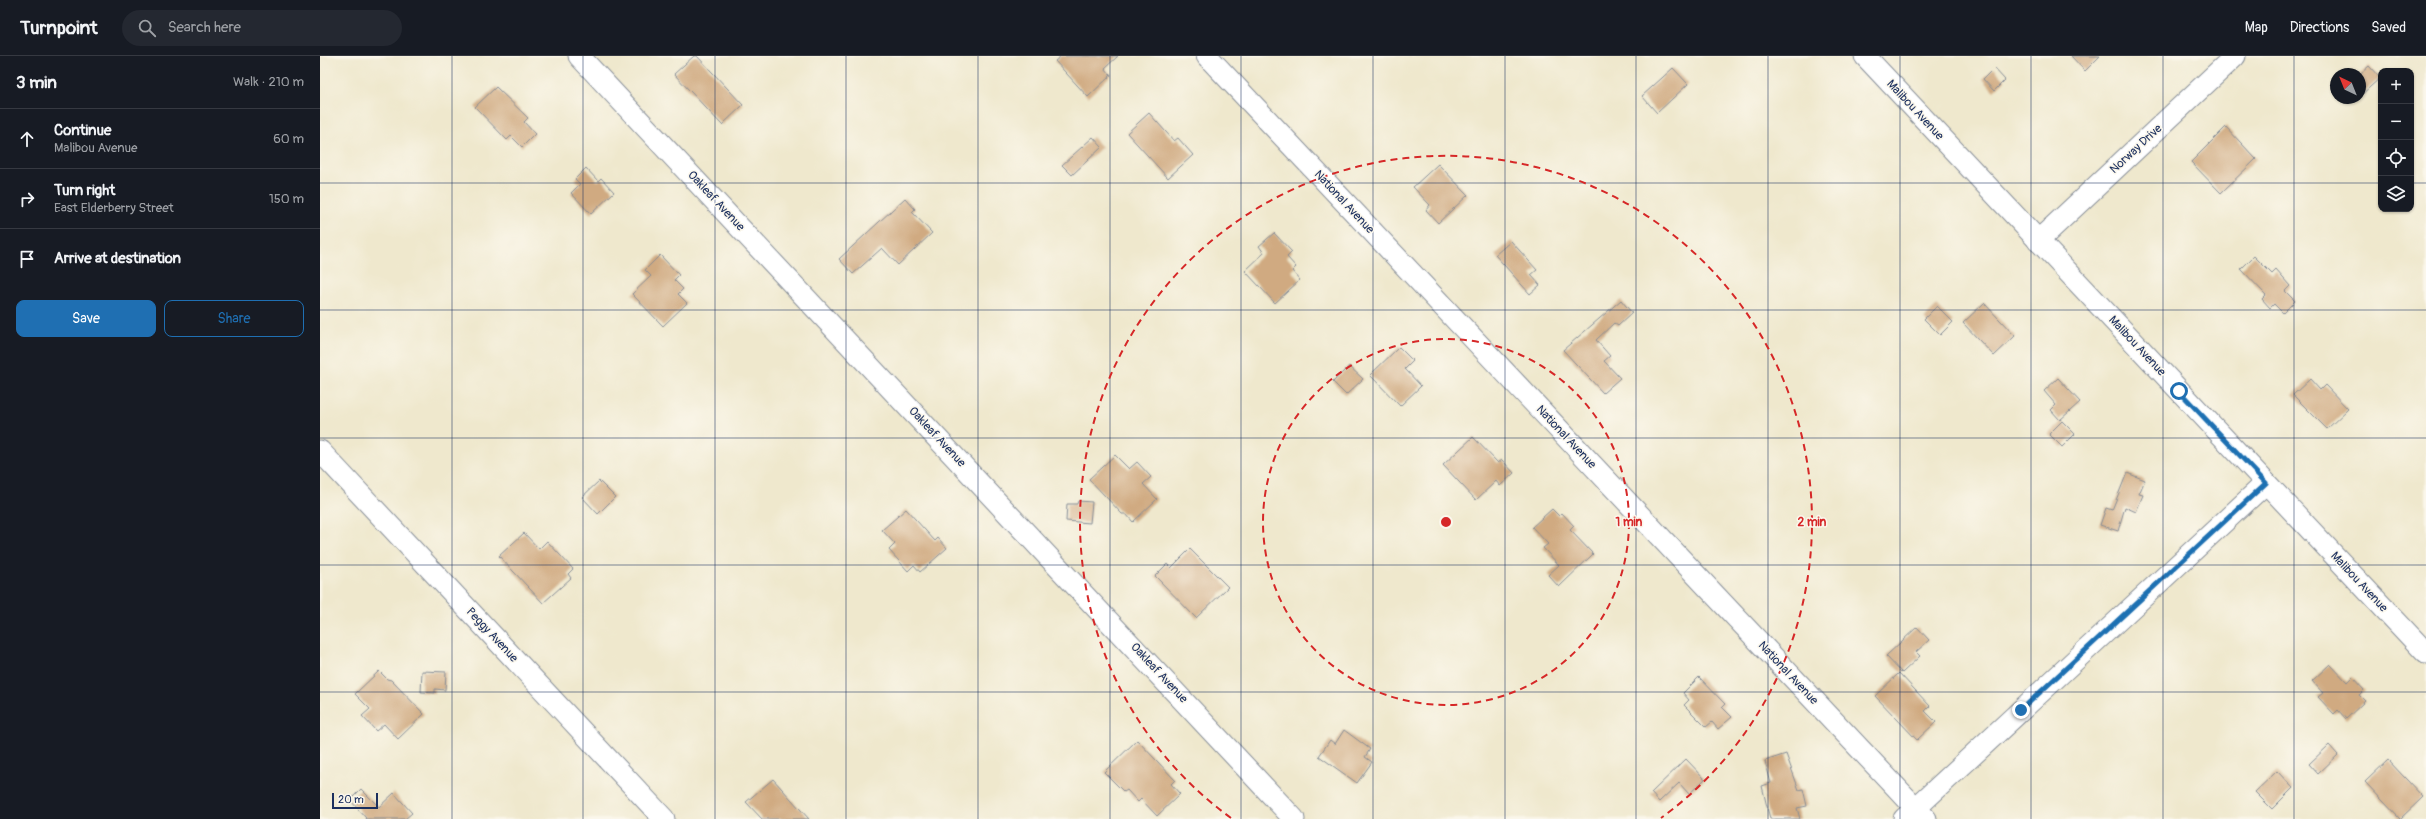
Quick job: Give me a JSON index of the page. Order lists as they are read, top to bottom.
{
  "streets": {
    "street": [
      "Malibou Avenue",
      "Norway Drive",
      "Oakleaf Avenue",
      "National Avenue",
      "Peggy Avenue"
    ]
  },
  "crossings": [
    ["Malibou Avenue", "Norway Drive"]
  ],
  "scale_bar": "20 m",
  "north": "top left",
  "page": {
    "header": "Turnpoint",
    "search": "Search here",
    "nav": ["Map", "Directions", "Saved"],
    "heading": ["3 min", "Walk · 210 m"],
    "map_buttons": ["+", "−"],
    "list": [
      ["Continue", "Malibou Avenue", "60 m"],
      ["Turn right", "East Elderberry Street", "150 m"],
      "Arrive at destination"
    ],
    "buttons": ["Save", "Share"],
    "scale": "20 m"
  },
  "rings": ["1 min", "2 min"]
}
